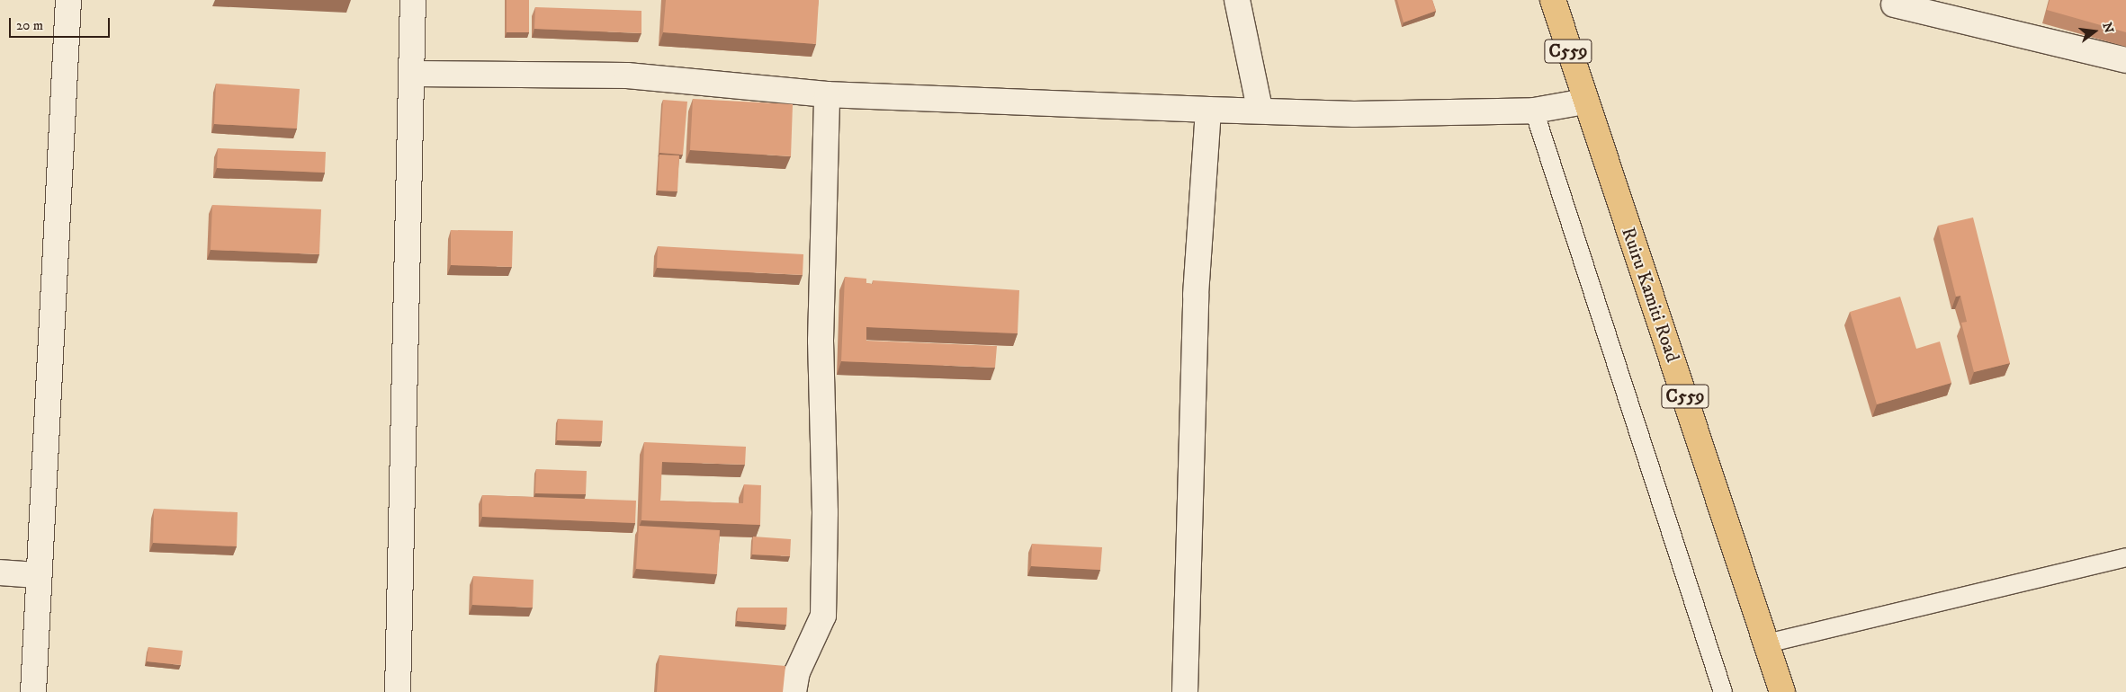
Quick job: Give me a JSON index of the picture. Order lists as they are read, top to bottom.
{
  "streets": {
    "main road": ["C559", "Ruiru Kamiti Road"]
  },
  "scale_bar": "20 m",
  "north": "right"
}
